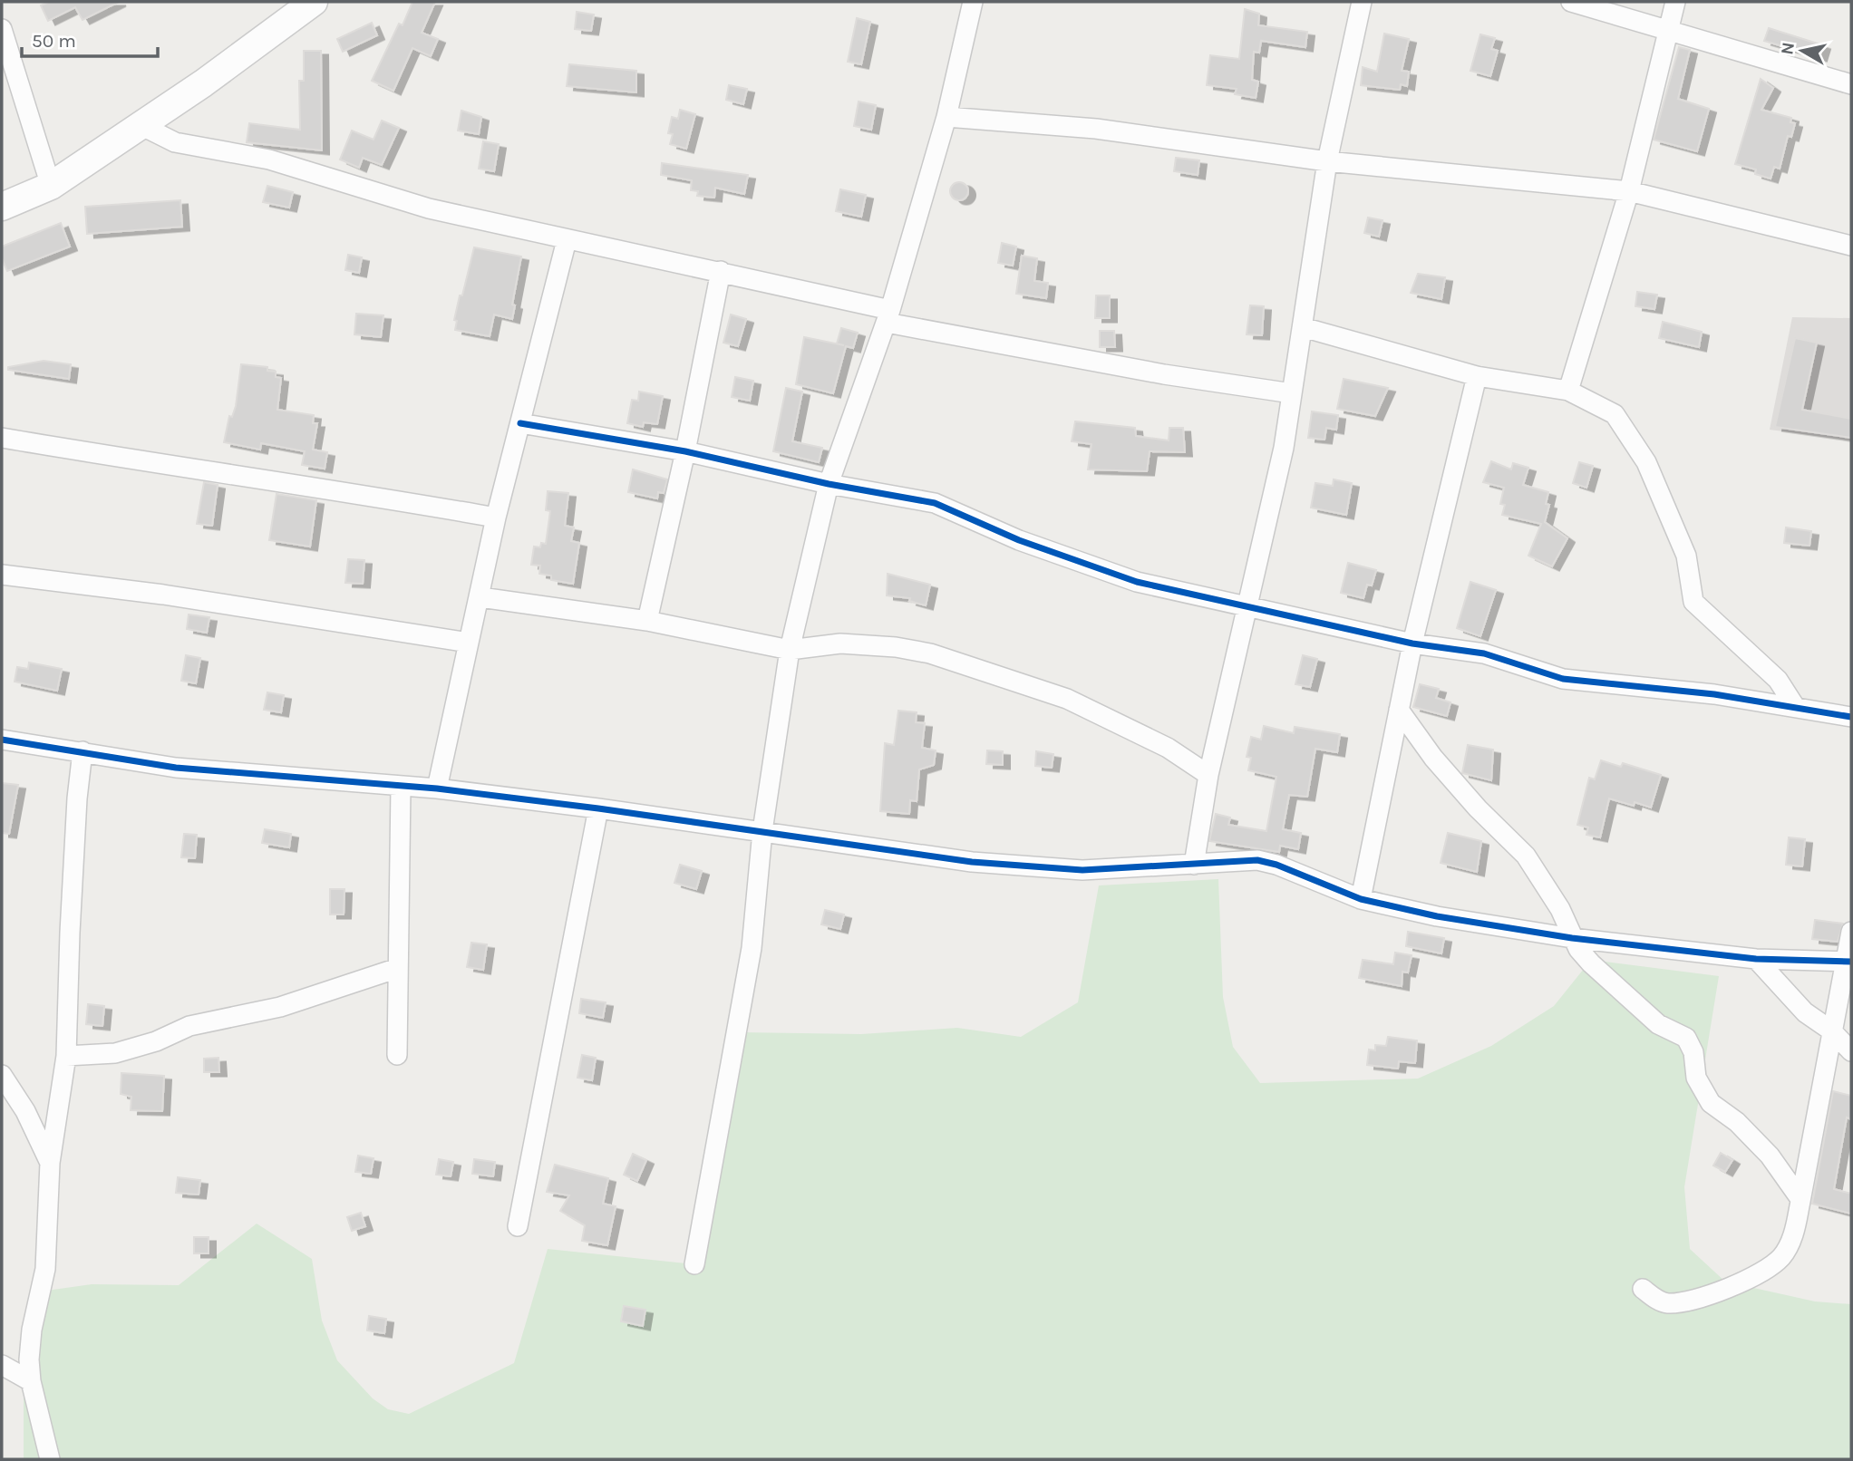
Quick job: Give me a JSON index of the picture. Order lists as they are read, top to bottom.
{
  "scale_bar": "50 m",
  "north": "left"
}
